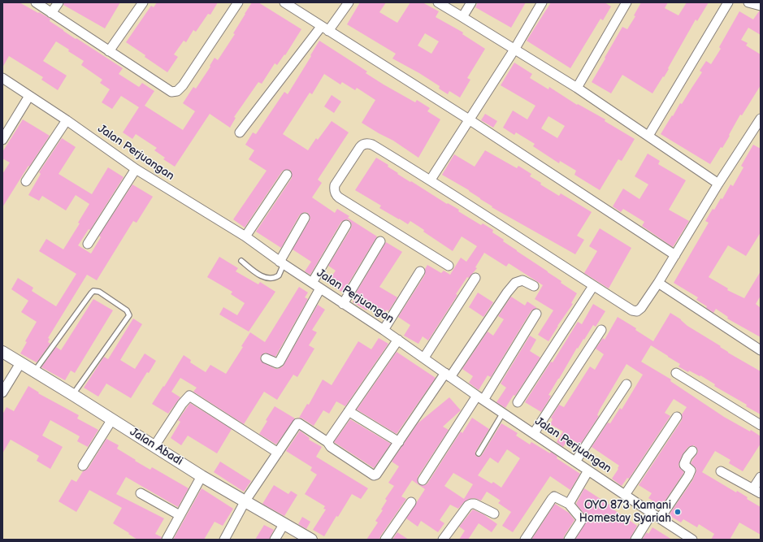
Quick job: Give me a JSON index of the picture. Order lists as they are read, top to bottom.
{
  "streets": {
    "street": ["Jalan Perjuangan", "Jalan Abadi"]
  },
  "places": ["OYO 873 Kamani Homestay Syariah"]
}
